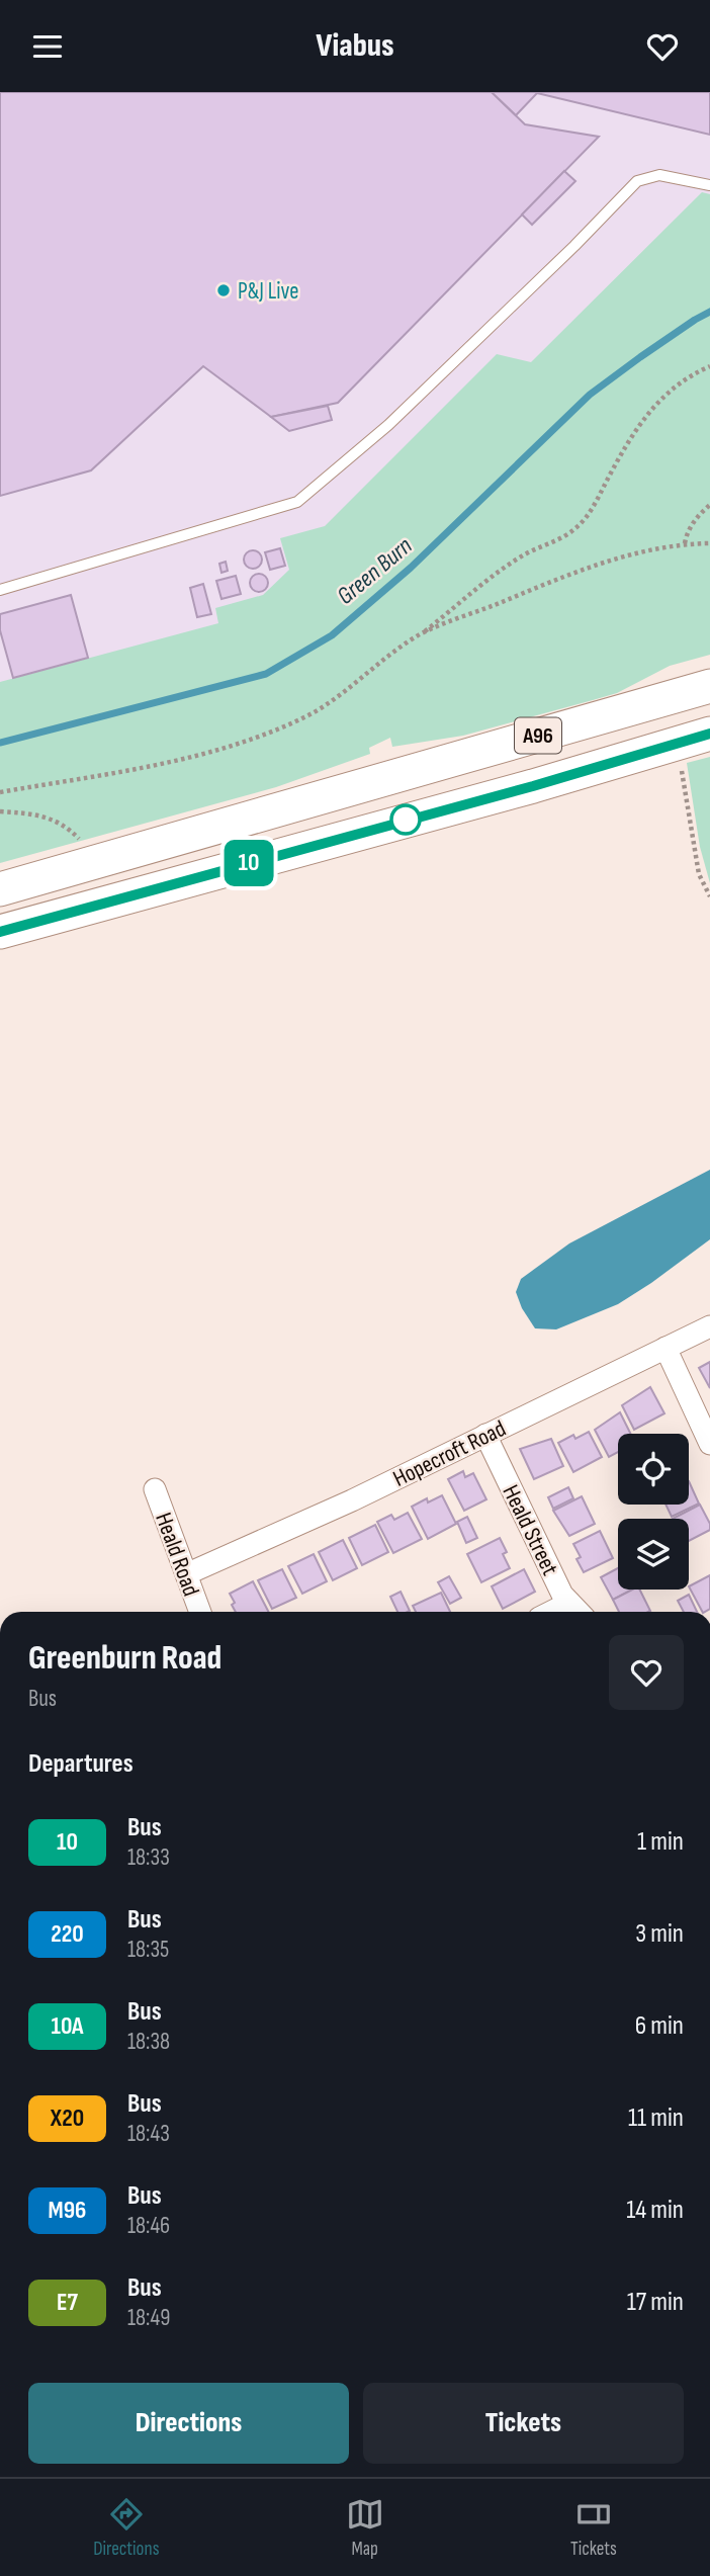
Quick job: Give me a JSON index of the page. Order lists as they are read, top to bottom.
{
  "streets": {
    "main road": ["A96"],
    "street": ["Hopecroft Road", "Heald Street", "Heald Road"]
  },
  "crossings": [
    ["Hopecroft Road", "Heald Street"],
    ["Hopecroft Road", "Heald Road"]
  ],
  "water": ["Green Burn"],
  "places": ["P&J Live"],
  "lines": ["bus line 10"],
  "page": {
    "header": "Viabus",
    "on_map": "10",
    "heading": [
      ["Greenburn Road", "Bus"],
      "Departures"
    ],
    "list": [
      {
        "mark": "10",
        "name": "Bus",
        "note": "18:33",
        "value": "1 min"
      },
      {
        "mark": "220",
        "name": "Bus",
        "note": "18:35",
        "value": "3 min"
      },
      {
        "mark": "10A",
        "name": "Bus",
        "note": "18:38",
        "value": "6 min"
      },
      {
        "mark": "X20",
        "name": "Bus",
        "note": "18:43",
        "value": "11 min"
      },
      {
        "mark": "M96",
        "name": "Bus",
        "note": "18:46",
        "value": "14 min"
      },
      {
        "mark": "E7",
        "name": "Bus",
        "note": "18:49",
        "value": "17 min"
      }
    ],
    "buttons": ["Directions", "Tickets"],
    "tabs": ["Directions", "Map", "Tickets"]
  }
}
